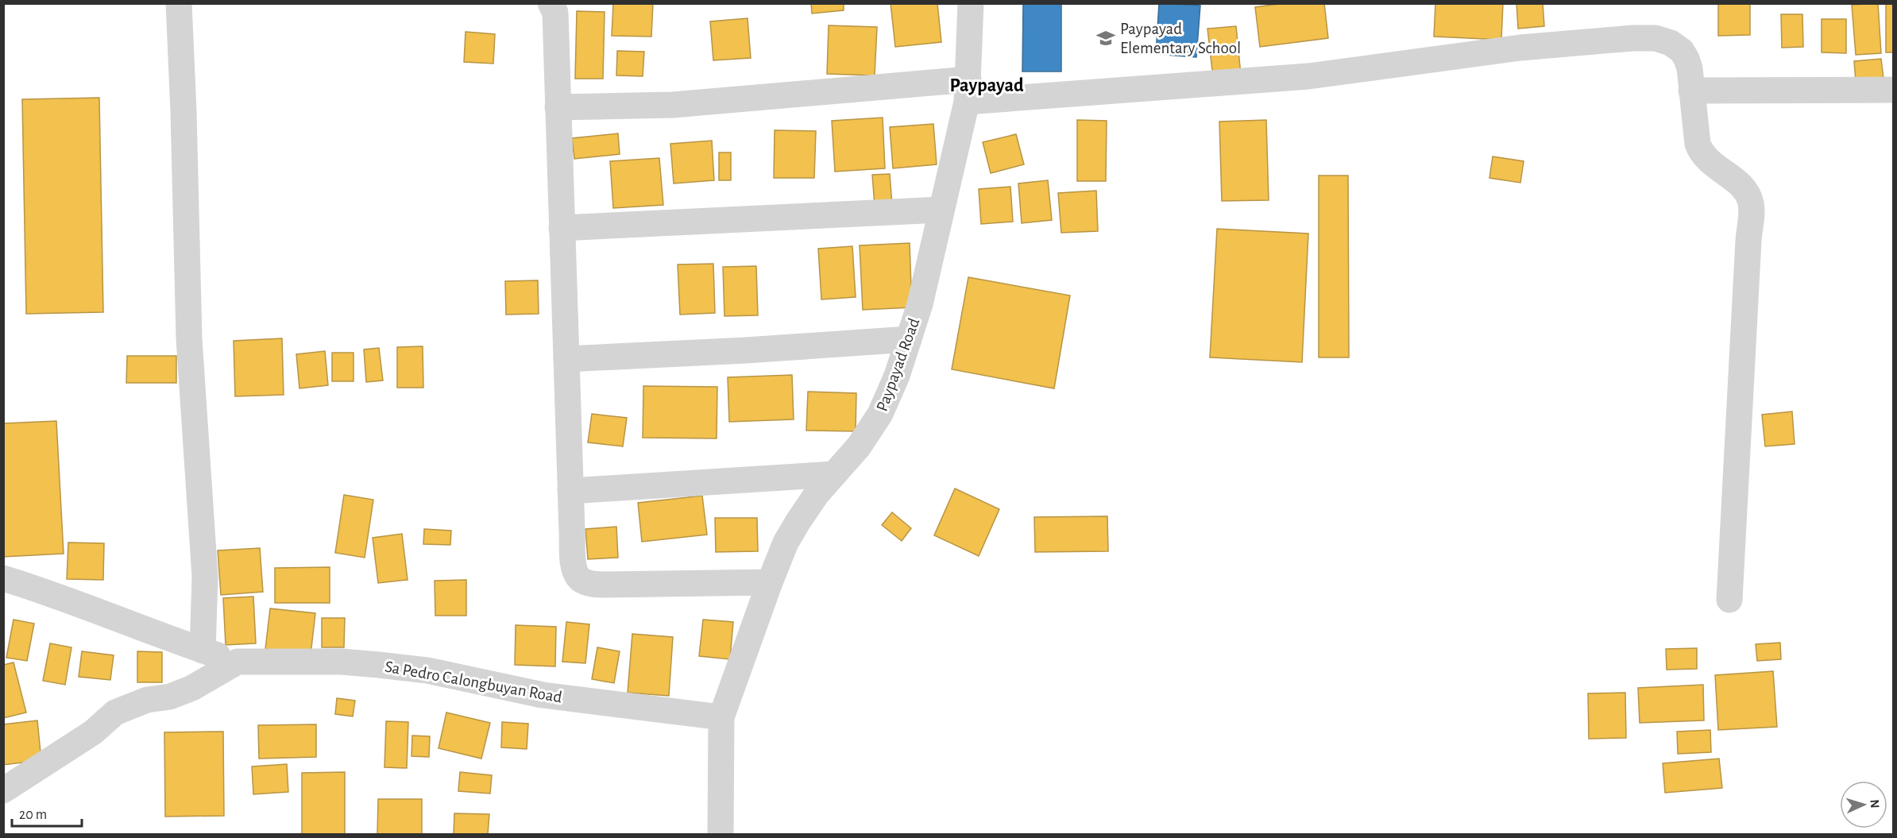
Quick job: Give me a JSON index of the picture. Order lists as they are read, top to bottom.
{
  "streets": {
    "street": ["Paypayad Road", "Sa Pedro Calongbuyan Road"]
  },
  "crossings": [
    ["Paypayad Road", "Sa Pedro Calongbuyan Road"]
  ],
  "districts": ["Paypayad"],
  "places": {
    "school or university": ["Paypayad Elementary School"]
  },
  "scale_bar": "20 m",
  "north": "right"
}
